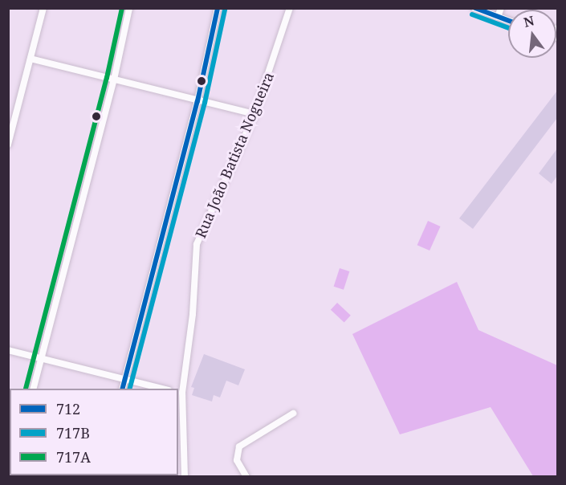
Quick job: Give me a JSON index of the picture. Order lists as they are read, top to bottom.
{
  "streets": {
    "street": ["Rua João Batista Nogueira"]
  },
  "lines": ["transit line 712", "transit line 717A", "transit line 717B"],
  "legend": ["712", "717B", "717A"],
  "north": "top"
}
